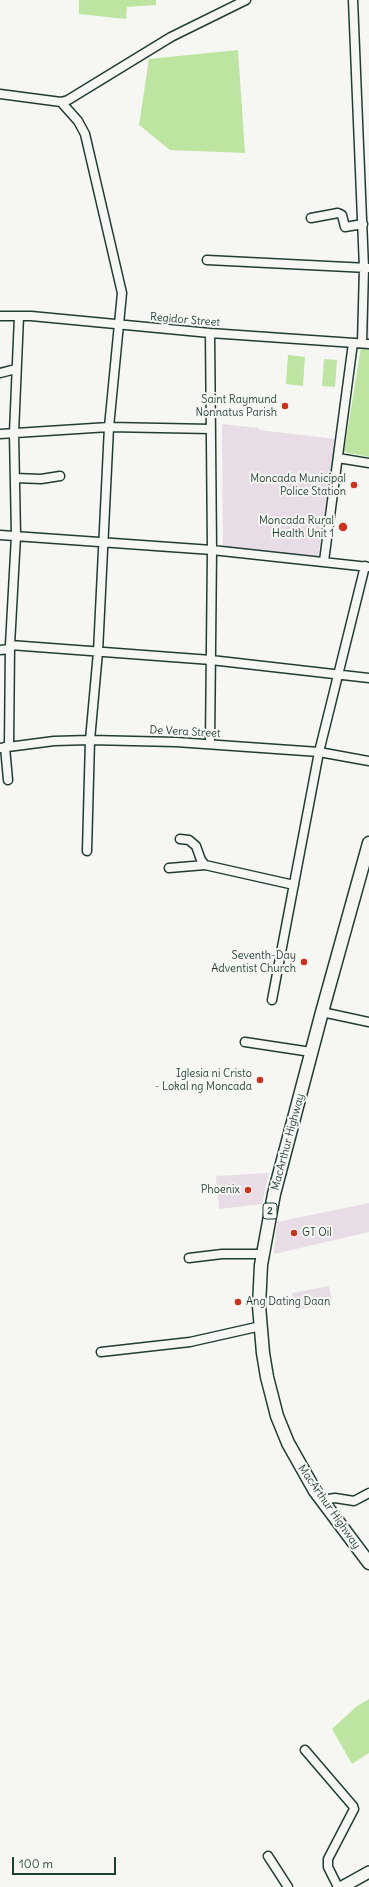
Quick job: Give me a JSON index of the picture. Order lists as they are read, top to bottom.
{
  "streets": {
    "highway": ["MacArthur Highway", "2"],
    "street": ["Regidor Street", "De Vera Street"]
  },
  "places": [
    "Saint Raymund Nonnatus Parish",
    "Moncada Municipal Police Station",
    "Moncada Rural Health Unit 1",
    "Seventh-Day Adventist Church",
    "Iglesia ni Cristo - Lokal ng Moncada",
    "Phoenix",
    "GT Oil",
    "Ang Dating Daan"
  ],
  "scale_bar": "100 m"
}
